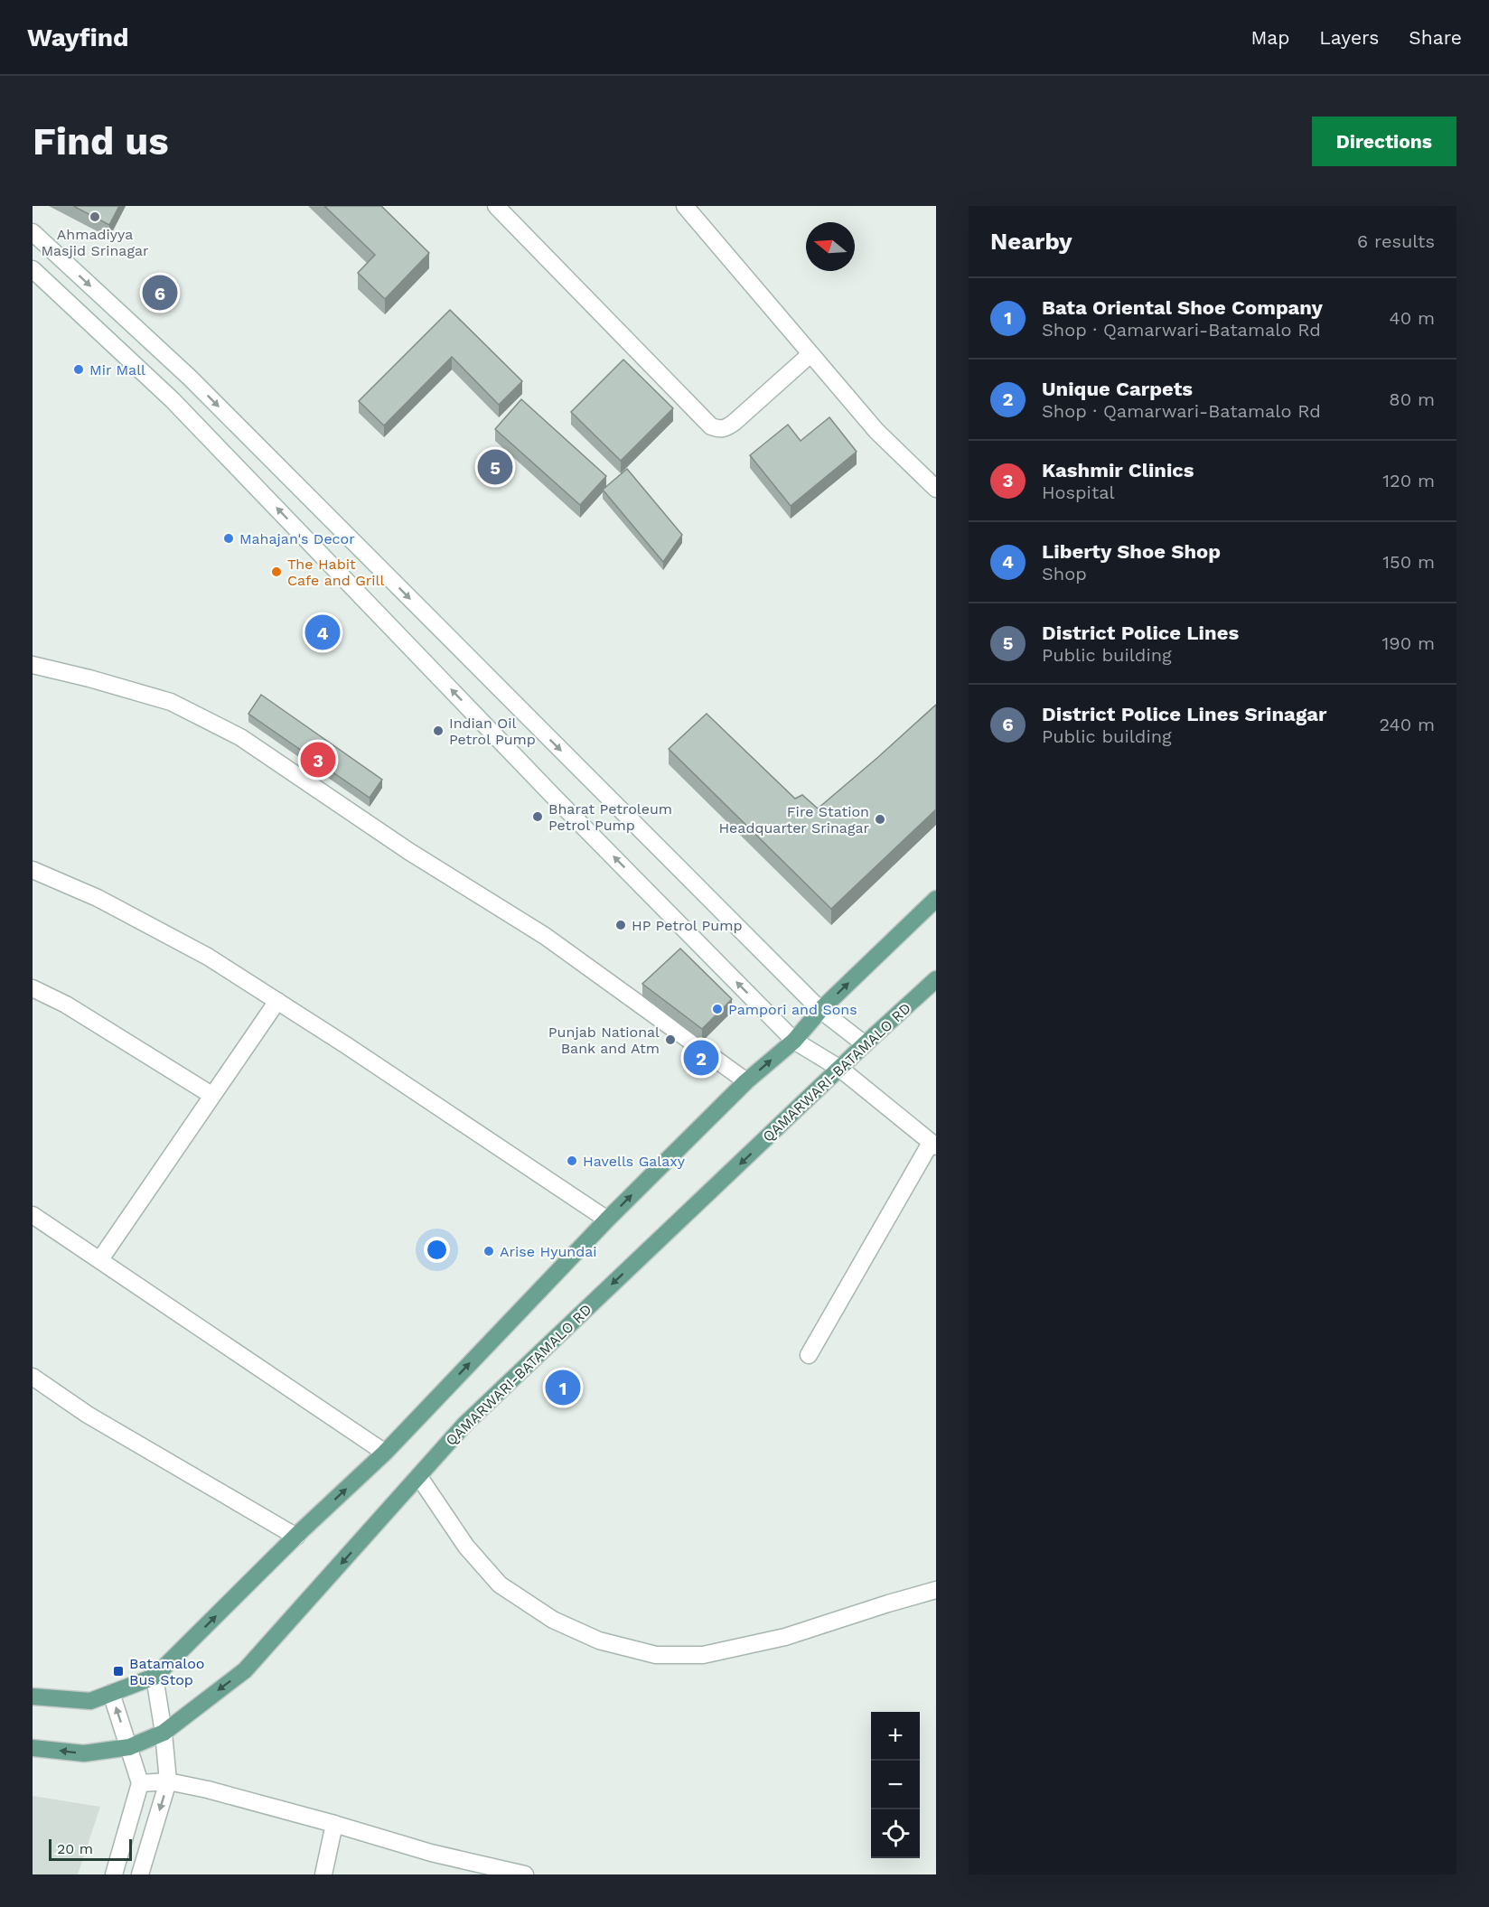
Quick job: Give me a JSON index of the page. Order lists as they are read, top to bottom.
{
  "streets": {
    "main road": ["QAMARWARI-BATAMALO RD"]
  },
  "places": {
    "other": [
      "Ahmadiyya Masjid Srinagar",
      "Mir Mall",
      "Mahajan's Decor",
      "The Habit Cafe and Grill",
      "Indian Oil Petrol Pump",
      "Bharat Petroleum Petrol Pump",
      "Fire Station Headquarter Srinagar",
      "HP Petrol Pump",
      "Pampori and Sons",
      "Punjab National Bank and Atm",
      "Havells Galaxy",
      "Arise Hyundai"
    ],
    "transit": ["Batamaloo Bus Stop"]
  },
  "scale_bar": "20 m",
  "north": "left",
  "page": {
    "header": "Wayfind",
    "nav": ["Map", "Layers", "Share"],
    "buttons": "Directions",
    "title": "Find us",
    "heading": ["Nearby", "6 results"],
    "pins": [
      "6",
      "5",
      "4",
      "3",
      "2",
      "1"
    ],
    "list": [
      {
        "mark": "1",
        "name": "Bata Oriental Shoe Company",
        "note": "Shop · Qamarwari-Batamalo Rd",
        "value": "40 m"
      },
      {
        "mark": "2",
        "name": "Unique Carpets",
        "note": "Shop · Qamarwari-Batamalo Rd",
        "value": "80 m"
      },
      {
        "mark": "3",
        "name": "Kashmir Clinics",
        "note": "Hospital",
        "value": "120 m"
      },
      {
        "mark": "4",
        "name": "Liberty Shoe Shop",
        "note": "Shop",
        "value": "150 m"
      },
      {
        "mark": "5",
        "name": "District Police Lines",
        "note": "Public building",
        "value": "190 m"
      },
      {
        "mark": "6",
        "name": "District Police Lines Srinagar",
        "note": "Public building",
        "value": "240 m"
      }
    ],
    "map_buttons": ["+", "−"],
    "scale": "20 m"
  }
}
